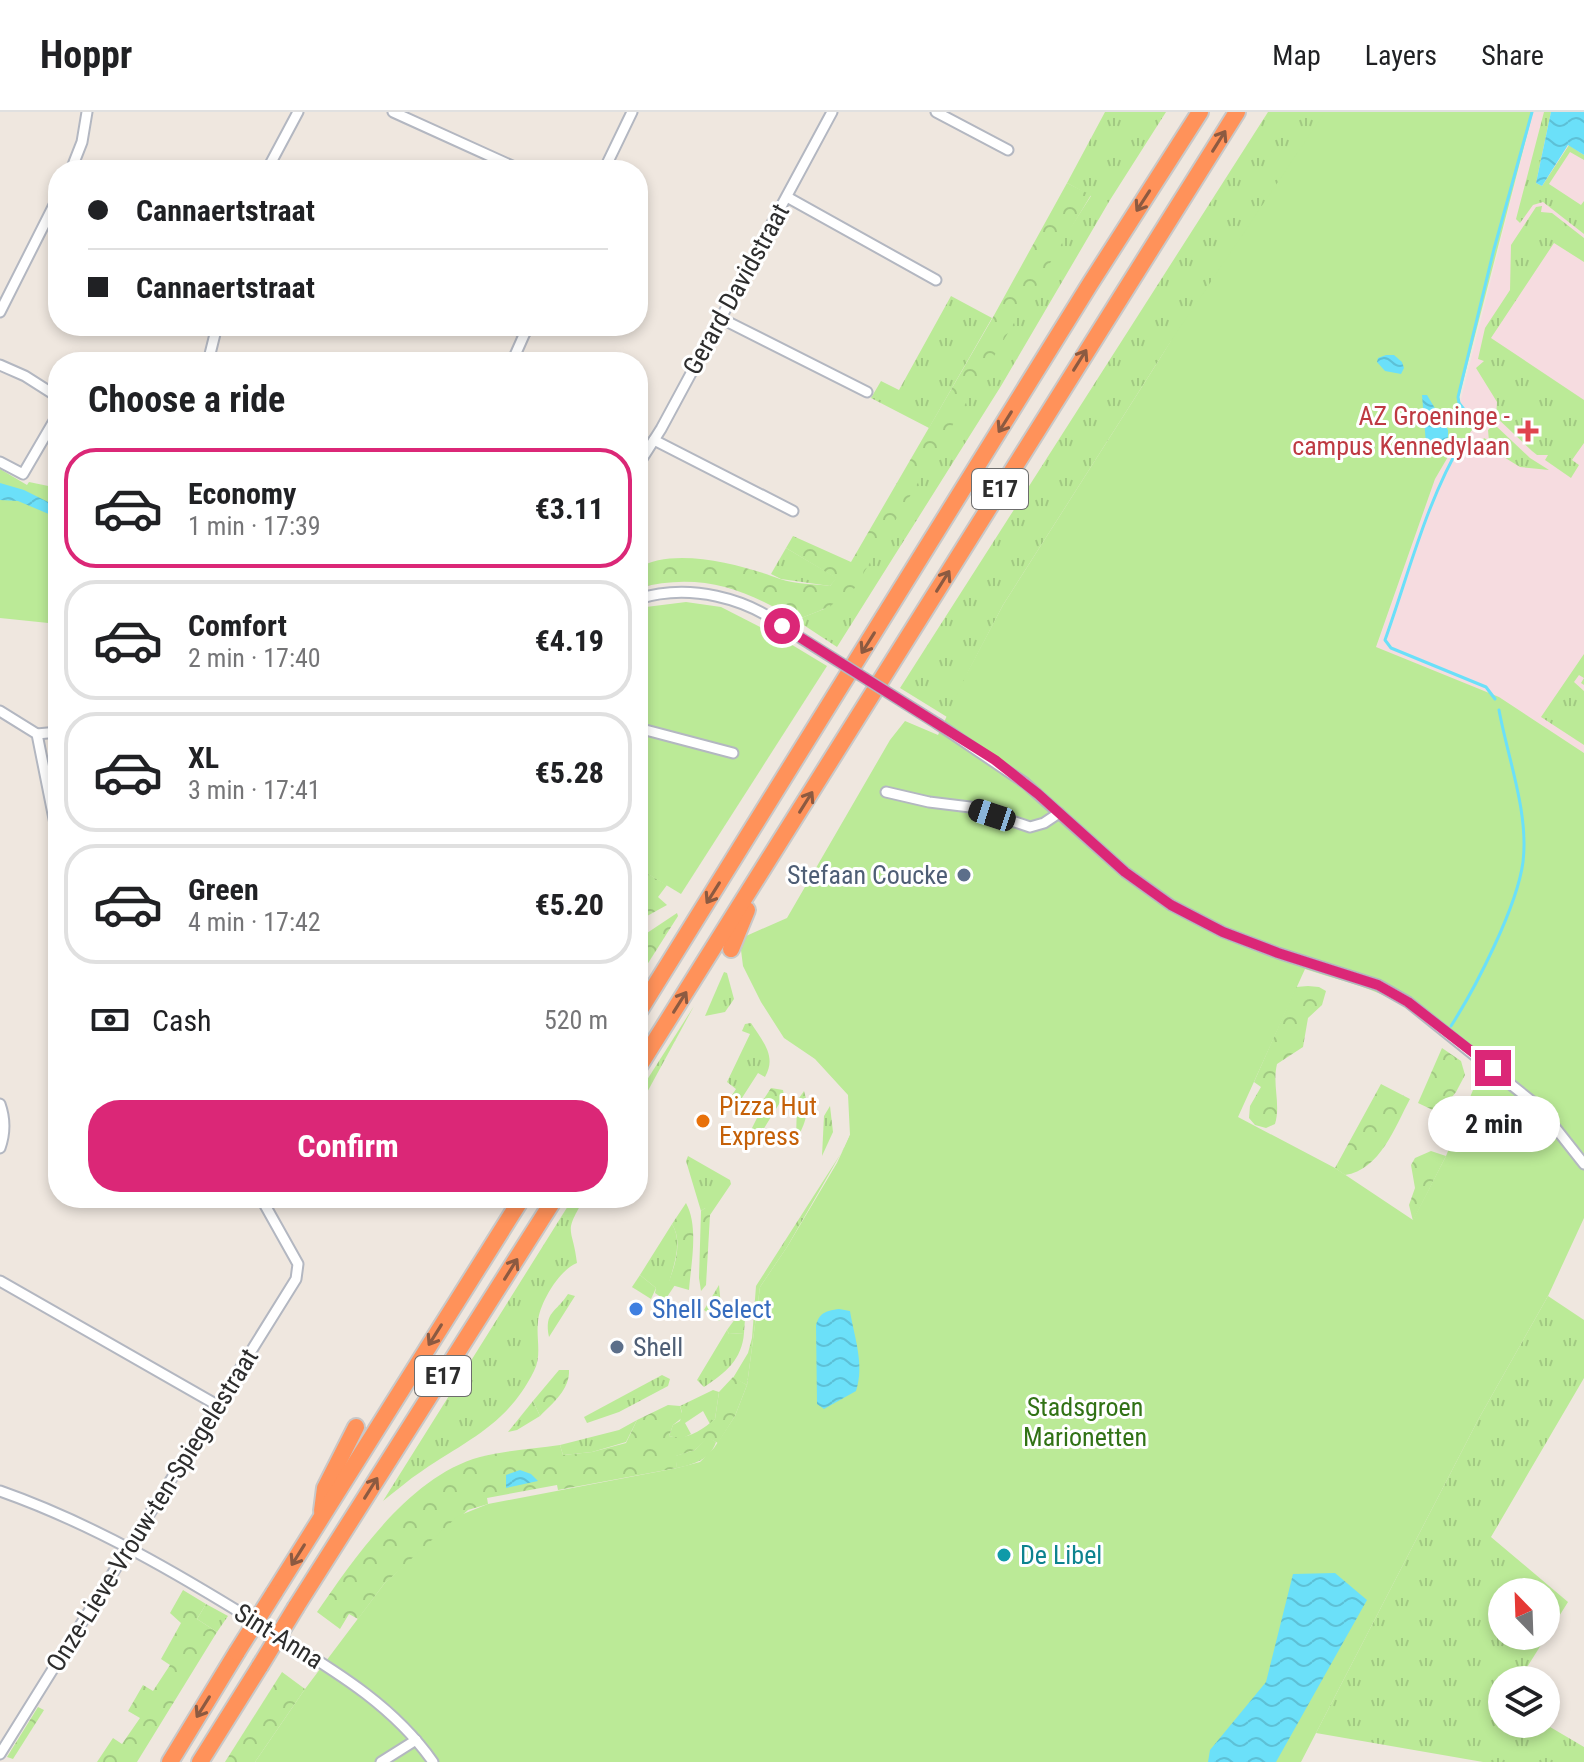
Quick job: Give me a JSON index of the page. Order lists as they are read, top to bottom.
{
  "streets": {
    "highway": ["E17"],
    "street": ["Gerard Davidstraat", "Onze-Lieve-Vrouw-ten-Spiegelestraat", "Sint-Anna"]
  },
  "crossings": [
    ["Onze-Lieve-Vrouw-ten-Spiegelestraat", "Sint-Anna"]
  ],
  "parks": ["Stadsgroen Marionetten"],
  "places": {
    "health": ["AZ Groeninge - campus Kennedylaan"],
    "other": [
      "Stefaan Coucke",
      "Pizza Hut Express",
      "Shell Select",
      "Shell",
      "De Libel"
    ]
  },
  "north": "top left",
  "page": {
    "header": "Hoppr",
    "nav": ["Map", "Layers", "Share"],
    "banner": ["Cannaertstraat", "Cannaertstraat"],
    "heading": "Choose a ride",
    "list": [
      {
        "name": "Economy",
        "note": "1 min · 17:39",
        "value": "€3.11"
      },
      {
        "name": "Comfort",
        "note": "2 min · 17:40",
        "value": "€4.19"
      },
      {
        "name": "XL",
        "note": "3 min · 17:41",
        "value": "€5.28"
      },
      {
        "name": "Green",
        "note": "4 min · 17:42",
        "value": "€5.20"
      }
    ],
    "pay": ["Cash", "520 m"],
    "buttons": "Confirm",
    "bubble": "2 min"
  }
}
